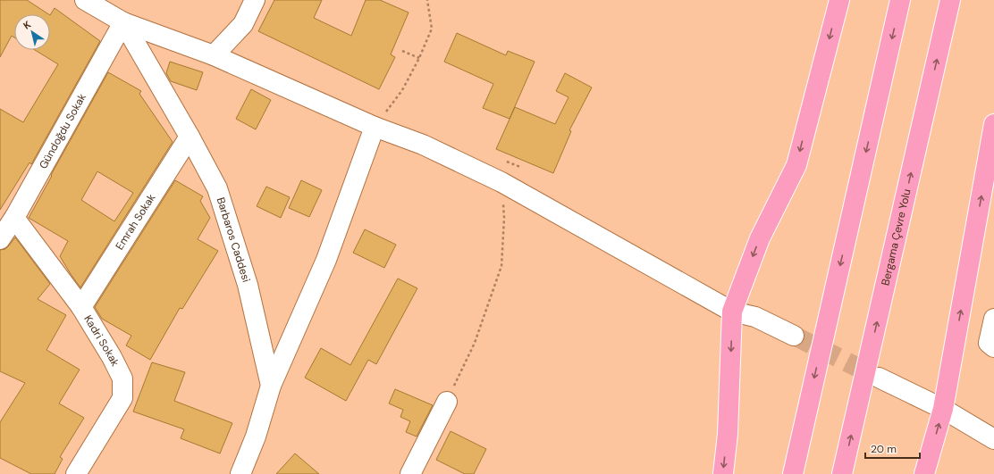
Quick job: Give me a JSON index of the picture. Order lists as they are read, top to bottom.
{
  "streets": {
    "highway": ["Bergama Çevre Yolu"],
    "street": [
      "Gündoğdu Sokak",
      "Emrah Sokak",
      "Barbaros Caddesi",
      "Kadri Sokak"
    ]
  },
  "crossings": [
    ["Gündoğdu Sokak", "Barbaros Caddesi"],
    ["Gündoğdu Sokak", "Kadri Sokak"],
    ["Emrah Sokak", "Barbaros Caddesi"],
    ["Emrah Sokak", "Kadri Sokak"]
  ],
  "scale_bar": "20 m",
  "north": "top left"
}
